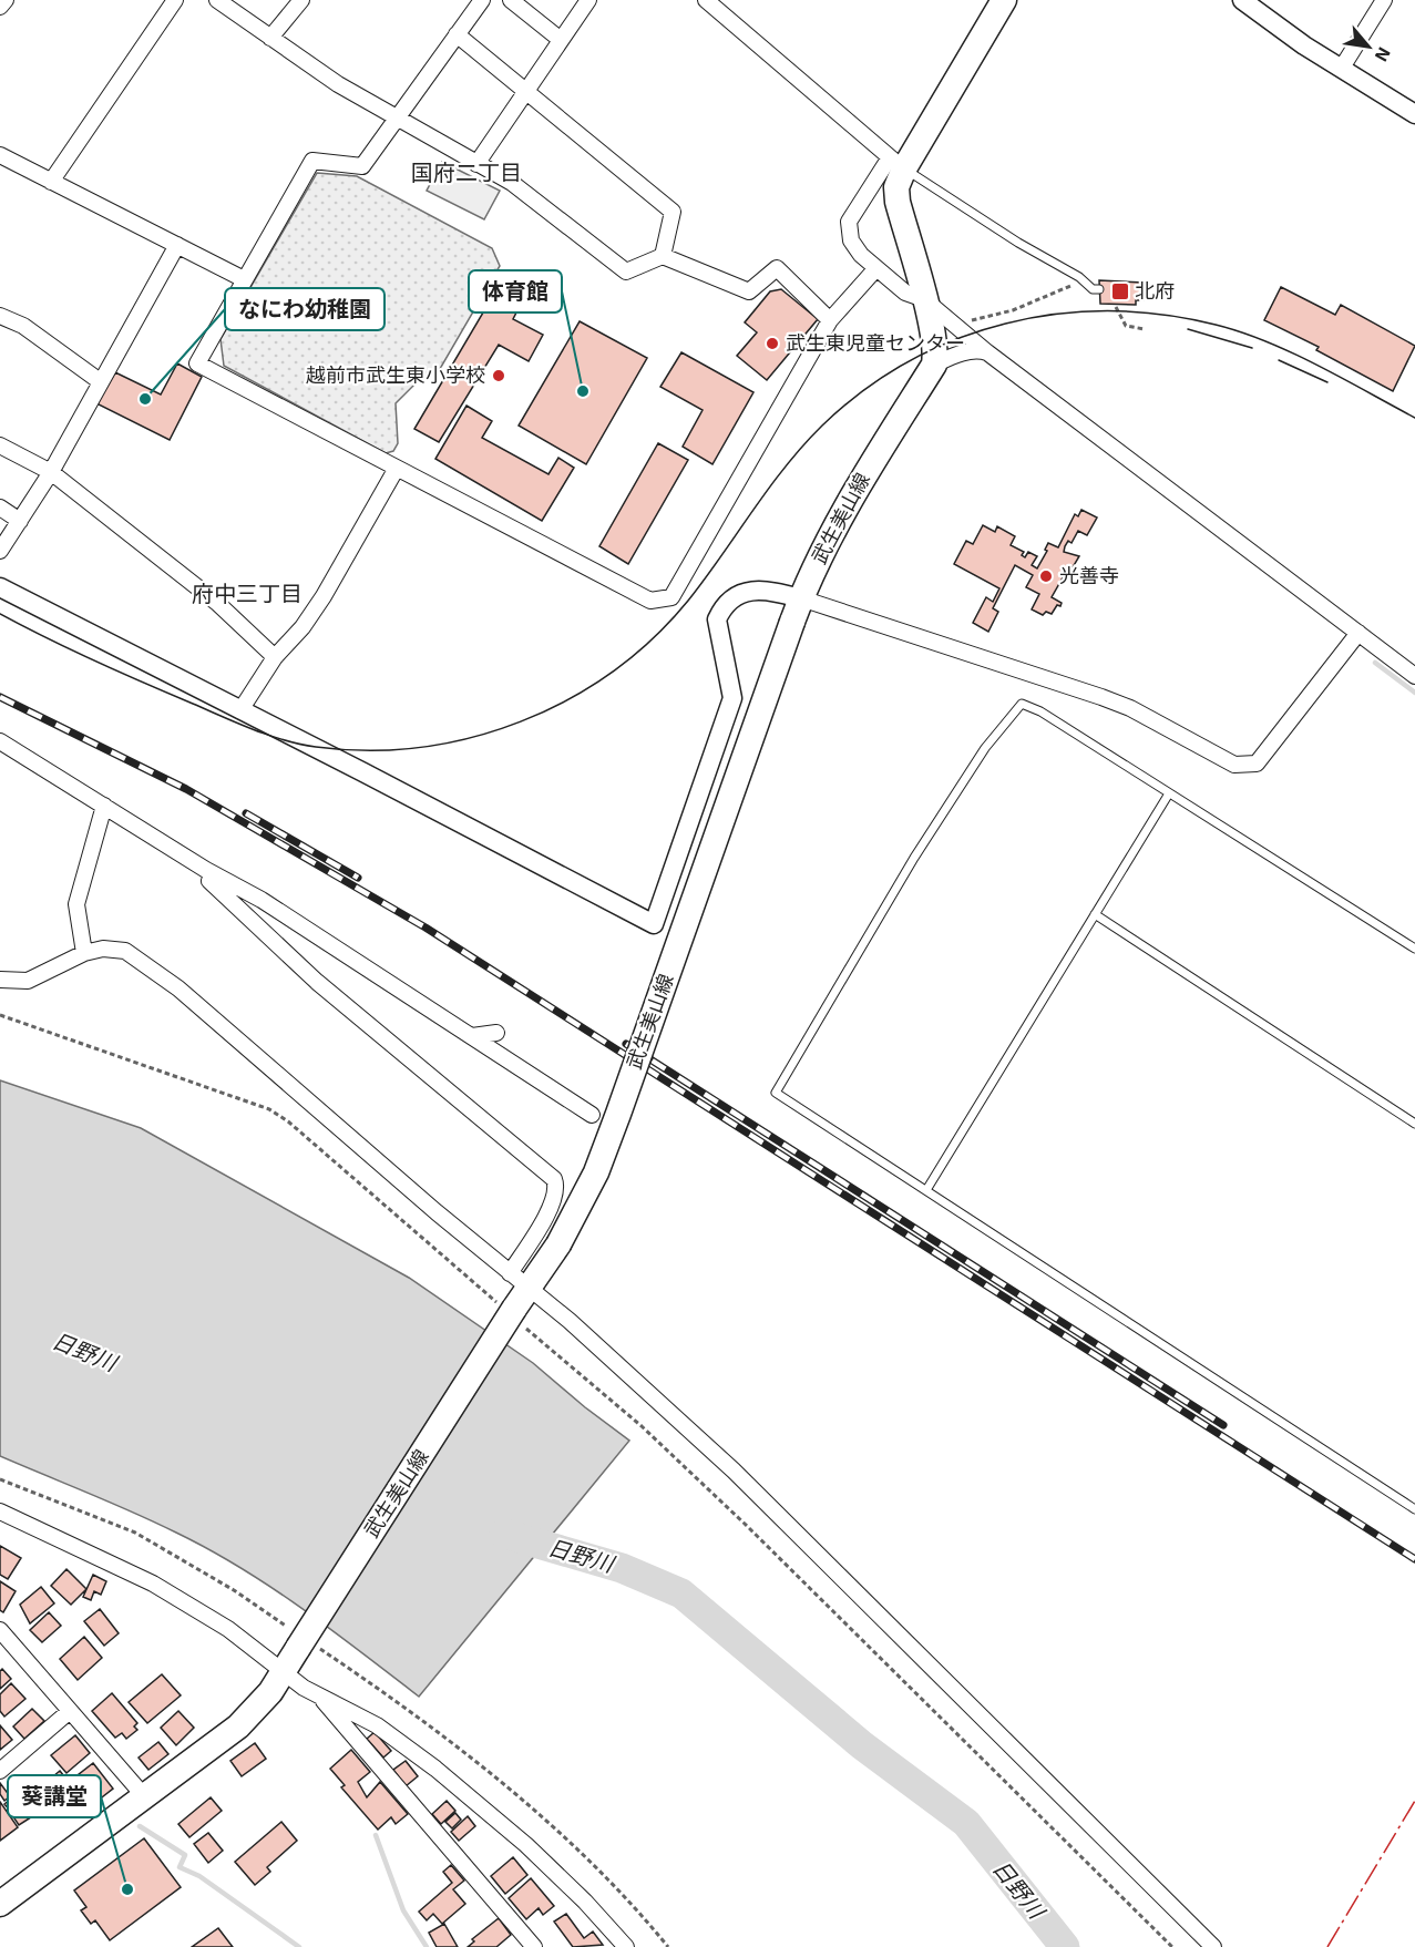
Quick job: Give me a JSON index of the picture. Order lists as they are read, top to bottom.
{
  "streets": {
    "main road": ["武生美山線"]
  },
  "districts": ["国府二丁目", "府中三丁目"],
  "water": ["日野川"],
  "places": {
    "transit": ["北府"],
    "other": [
      "武生東児童センター",
      "越前市武生東小学校",
      "体育館",
      "なにわ幼稚園",
      "光善寺",
      "葵講堂"
    ]
  },
  "north": "bottom right"
}
